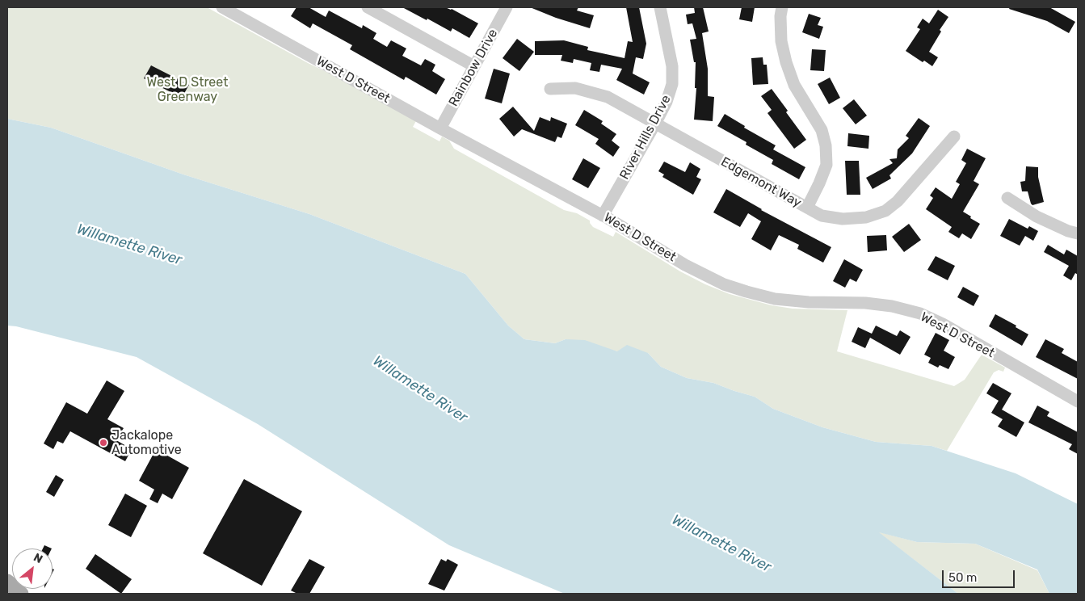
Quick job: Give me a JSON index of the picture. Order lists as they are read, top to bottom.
{
  "streets": {
    "street": [
      "Rainbow Drive",
      "West D Street",
      "River Hills Drive",
      "Edgemont Way"
    ]
  },
  "crossings": [
    ["Rainbow Drive", "West D Street"],
    ["West D Street", "River Hills Drive"],
    ["River Hills Drive", "Edgemont Way"]
  ],
  "water": ["Willamette River"],
  "parks": ["West D Street Greenway"],
  "places": ["Jackalope Automotive"],
  "scale_bar": "50 m",
  "north": "top right"
}
